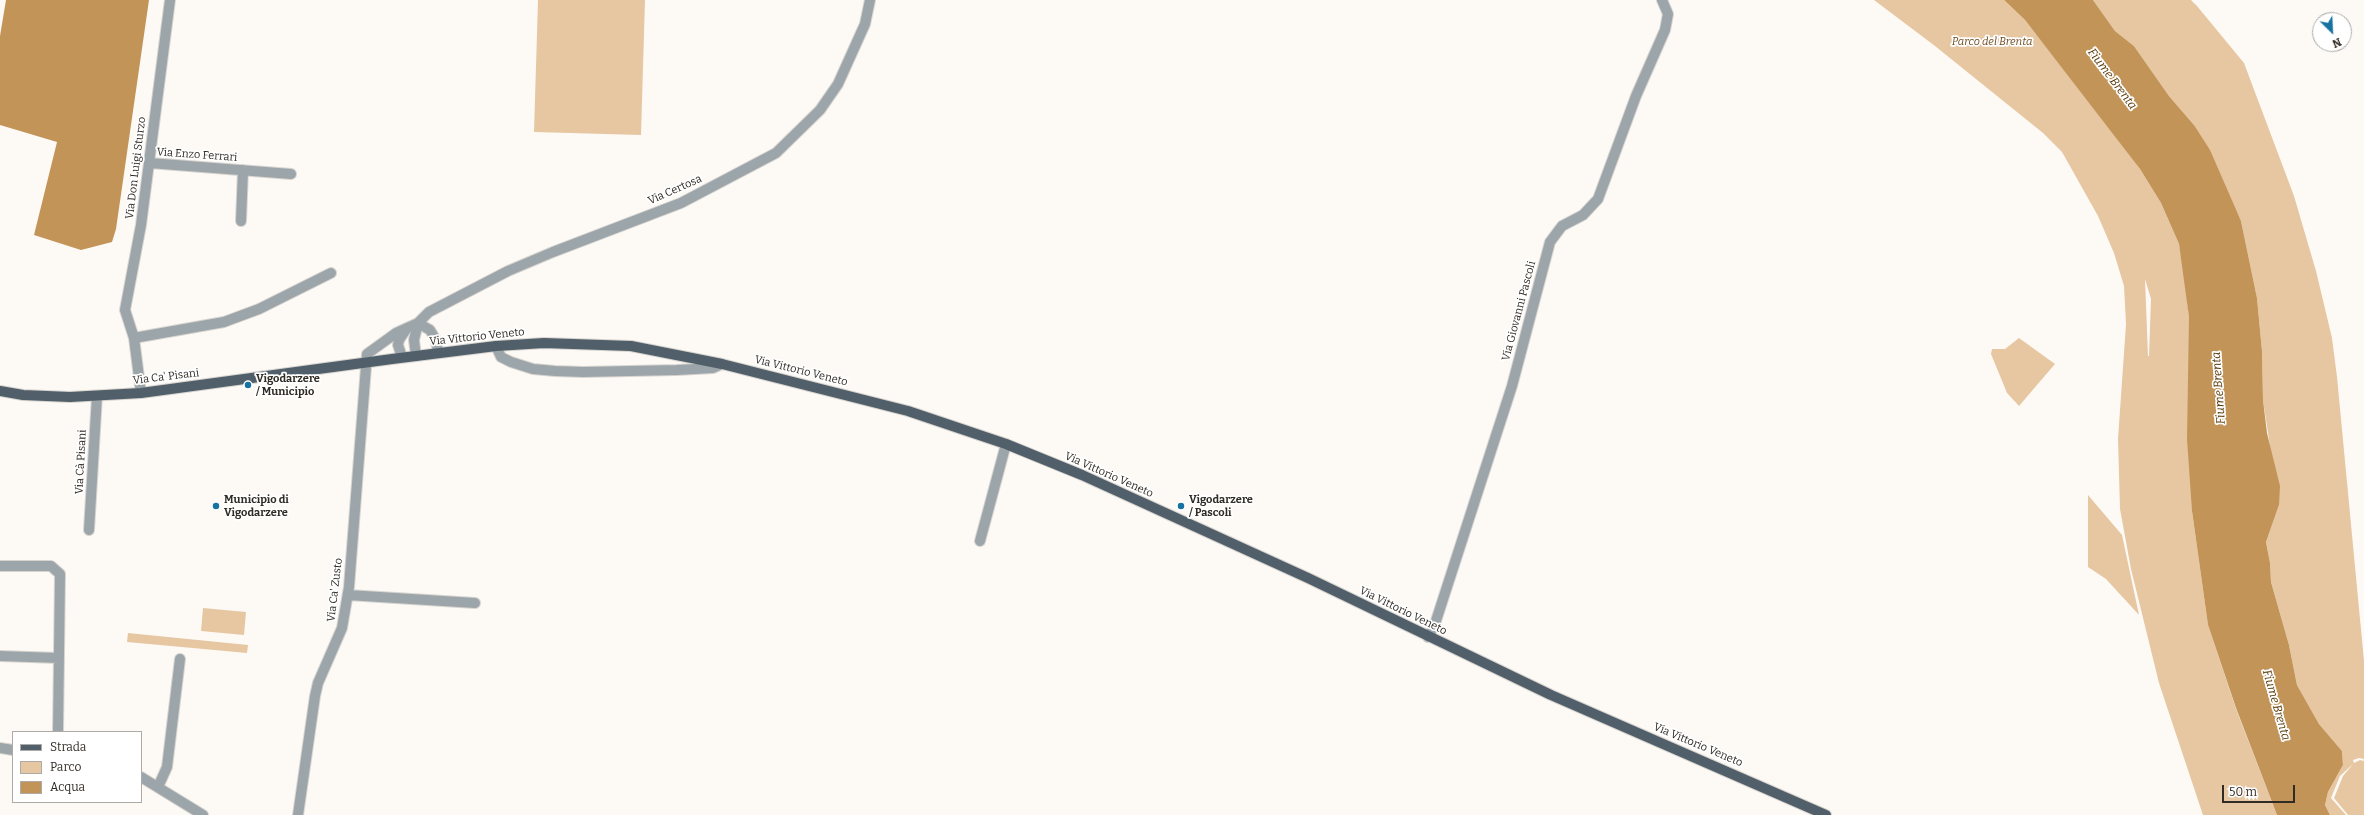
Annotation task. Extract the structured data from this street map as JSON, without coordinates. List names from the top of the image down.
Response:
{
  "streets": {
    "main road": ["Via Vittorio Veneto", "Via Ca' Pisani"],
    "street": [
      "Via Enzo Ferrari",
      "Via Don Luigi Sturzo",
      "Via Certosa",
      "Via Giovanni Pascoli",
      "Via Cà Pisani",
      "Via Ca' Zusto"
    ]
  },
  "crossings": [
    ["Via Enzo Ferrari", "Via Don Luigi Sturzo"],
    ["Via Don Luigi Sturzo", "Via Ca' Pisani"],
    ["Via Certosa", "Via Vittorio Veneto"],
    ["Via Certosa", "Via Ca' Zusto"],
    ["Via Giovanni Pascoli", "Via Vittorio Veneto"],
    ["Via Vittorio Veneto", "Via Ca' Pisani"],
    ["Via Vittorio Veneto", "Via Ca' Zusto"],
    ["Via Ca' Pisani", "Via Cà Pisani"]
  ],
  "water": ["Fiume Brenta"],
  "parks": ["Parco del Brenta"],
  "places": ["Vigodarzere / Municipio", "Municipio di Vigodarzere", "Vigodarzere / Pascoli"],
  "legend": ["Strada", "Parco", "Acqua"],
  "scale_bar": "50 m",
  "north": "bottom right"
}
